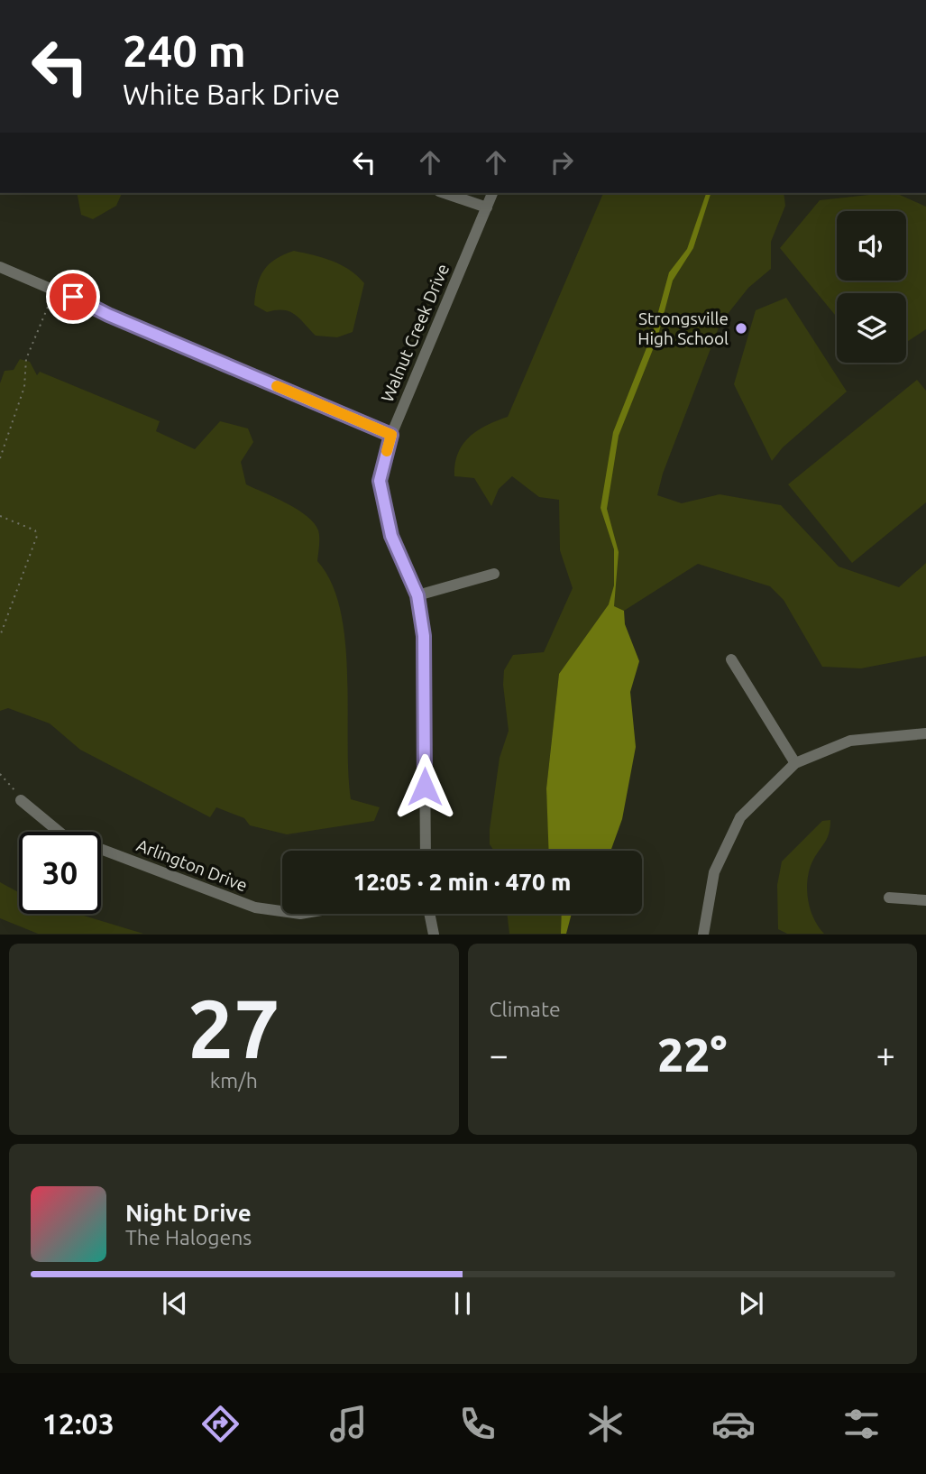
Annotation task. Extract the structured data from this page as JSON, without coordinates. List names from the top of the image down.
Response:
{
  "streets": {
    "street": ["Walnut Creek Drive", "Arlington Drive"]
  },
  "places": ["Strongsville High School"],
  "page": {
    "turn": ["240 m", "White Bark Drive"],
    "limit": "30",
    "trip": "12:05 · 2 min · 470 m",
    "tile": [
      ["27", "km/h"],
      "Climate"
    ],
    "heat": ["−", "22°", "+"],
    "song": ["Night Drive", "The Halogens"],
    "tabs": "12:03"
  }
}
